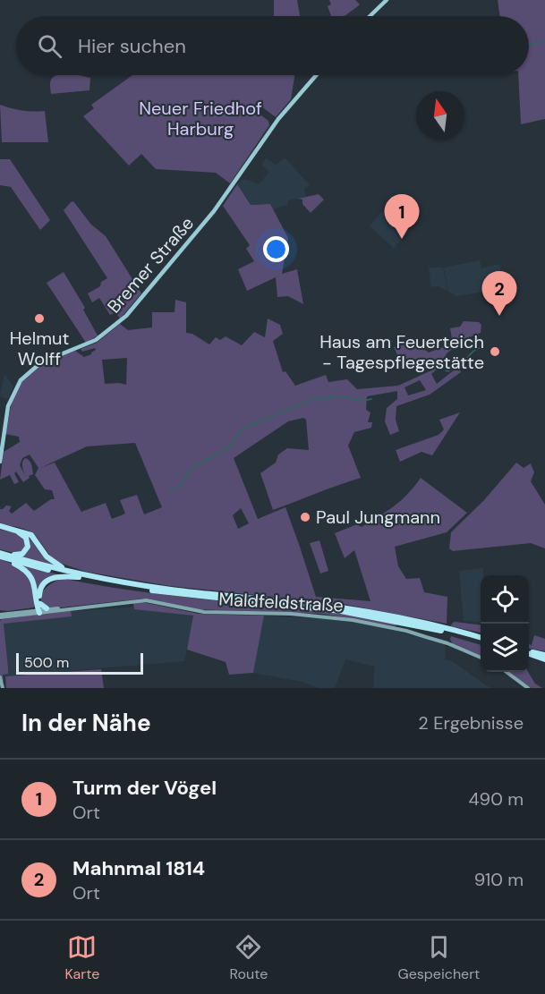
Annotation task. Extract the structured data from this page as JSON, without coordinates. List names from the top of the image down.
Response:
{
  "streets": {
    "main road": ["Bremer Straße", "Maldfeldstraße"]
  },
  "parks": ["Neuer Friedhof Harburg"],
  "places": ["Helmut Wolff", "Haus am Feuerteich - Tagespflegestätte", "Paul Jungmann"],
  "scale_bar": "500 m",
  "north": "top",
  "page": {
    "search": "Hier suchen",
    "pins": ["1", "2"],
    "scale": "500 m",
    "heading": ["In der Nähe", "2 Ergebnisse"],
    "list": [
      {
        "mark": "1",
        "name": "Turm der Vögel",
        "note": "Ort",
        "value": "490 m"
      },
      {
        "mark": "2",
        "name": "Mahnmal 1814",
        "note": "Ort",
        "value": "910 m"
      }
    ],
    "nav": ["Karte", "Route", "Gespeichert"]
  }
}
